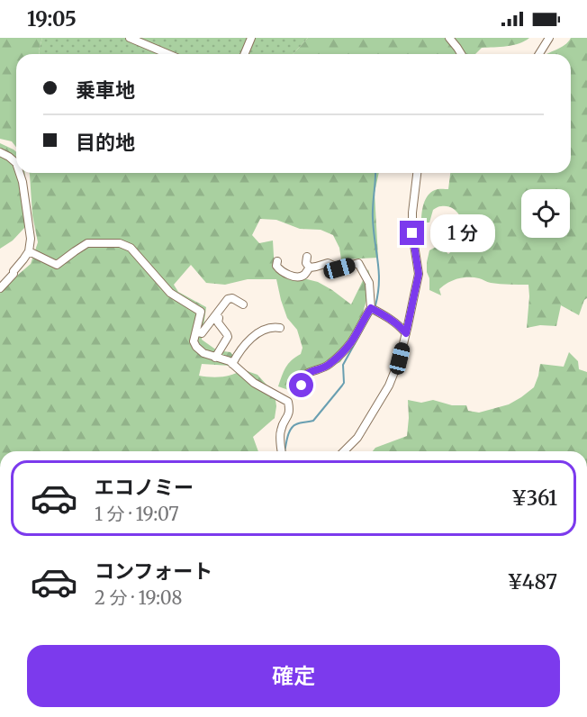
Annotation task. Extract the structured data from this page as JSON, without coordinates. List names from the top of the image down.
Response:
{
  "page": {
    "status": "19:05",
    "banner": ["乗車地", "目的地"],
    "bubble": "1 分",
    "list": [
      {
        "name": "エコノミー",
        "note": "1 分 · 19:07",
        "value": "¥361"
      },
      {
        "name": "コンフォート",
        "note": "2 分 · 19:08",
        "value": "¥487"
      }
    ],
    "buttons": "確定"
  }
}
